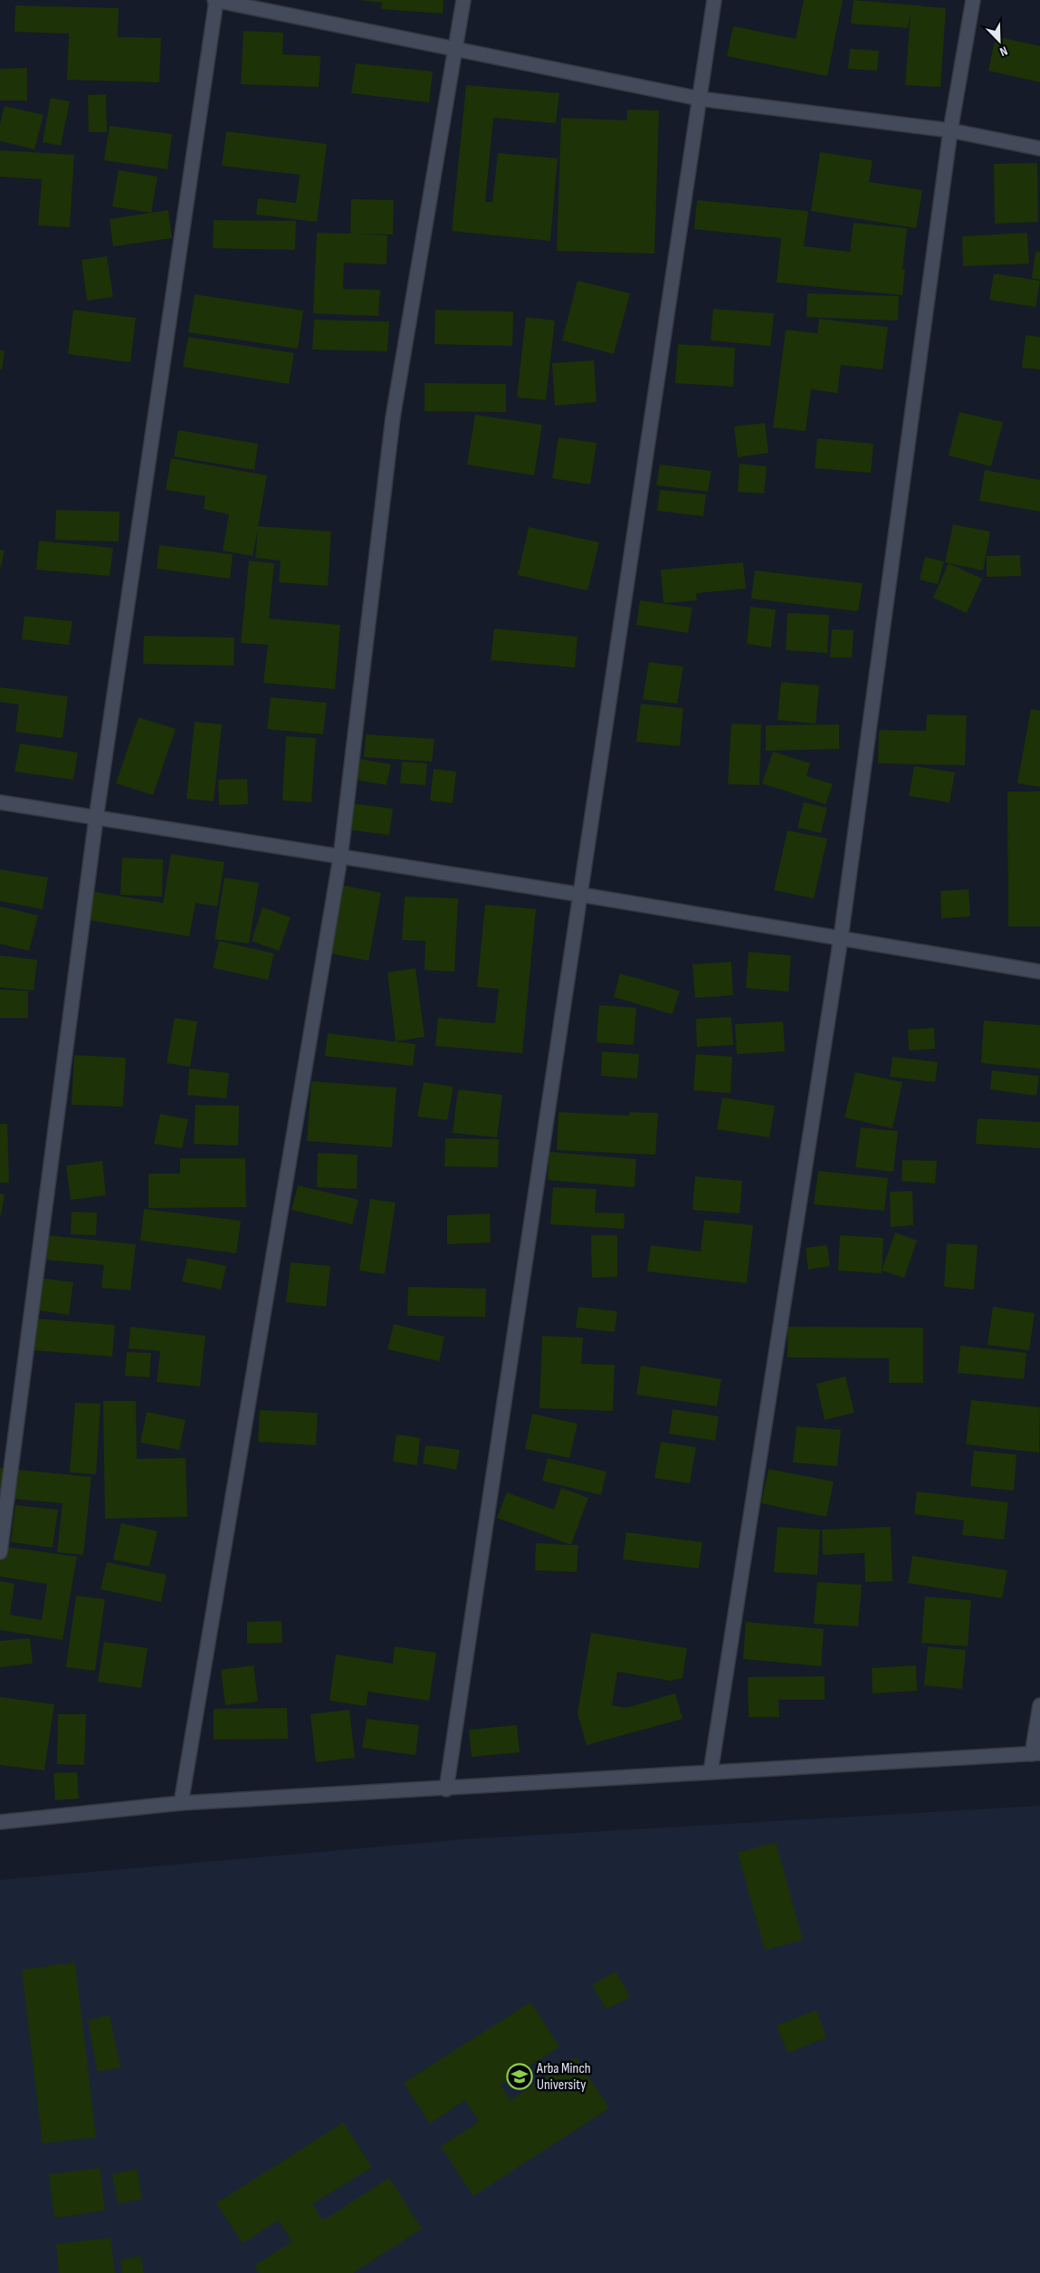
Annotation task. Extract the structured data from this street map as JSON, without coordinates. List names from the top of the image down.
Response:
{
  "places": {
    "school or university": ["Arba Minch University"]
  },
  "north": "bottom right"
}
